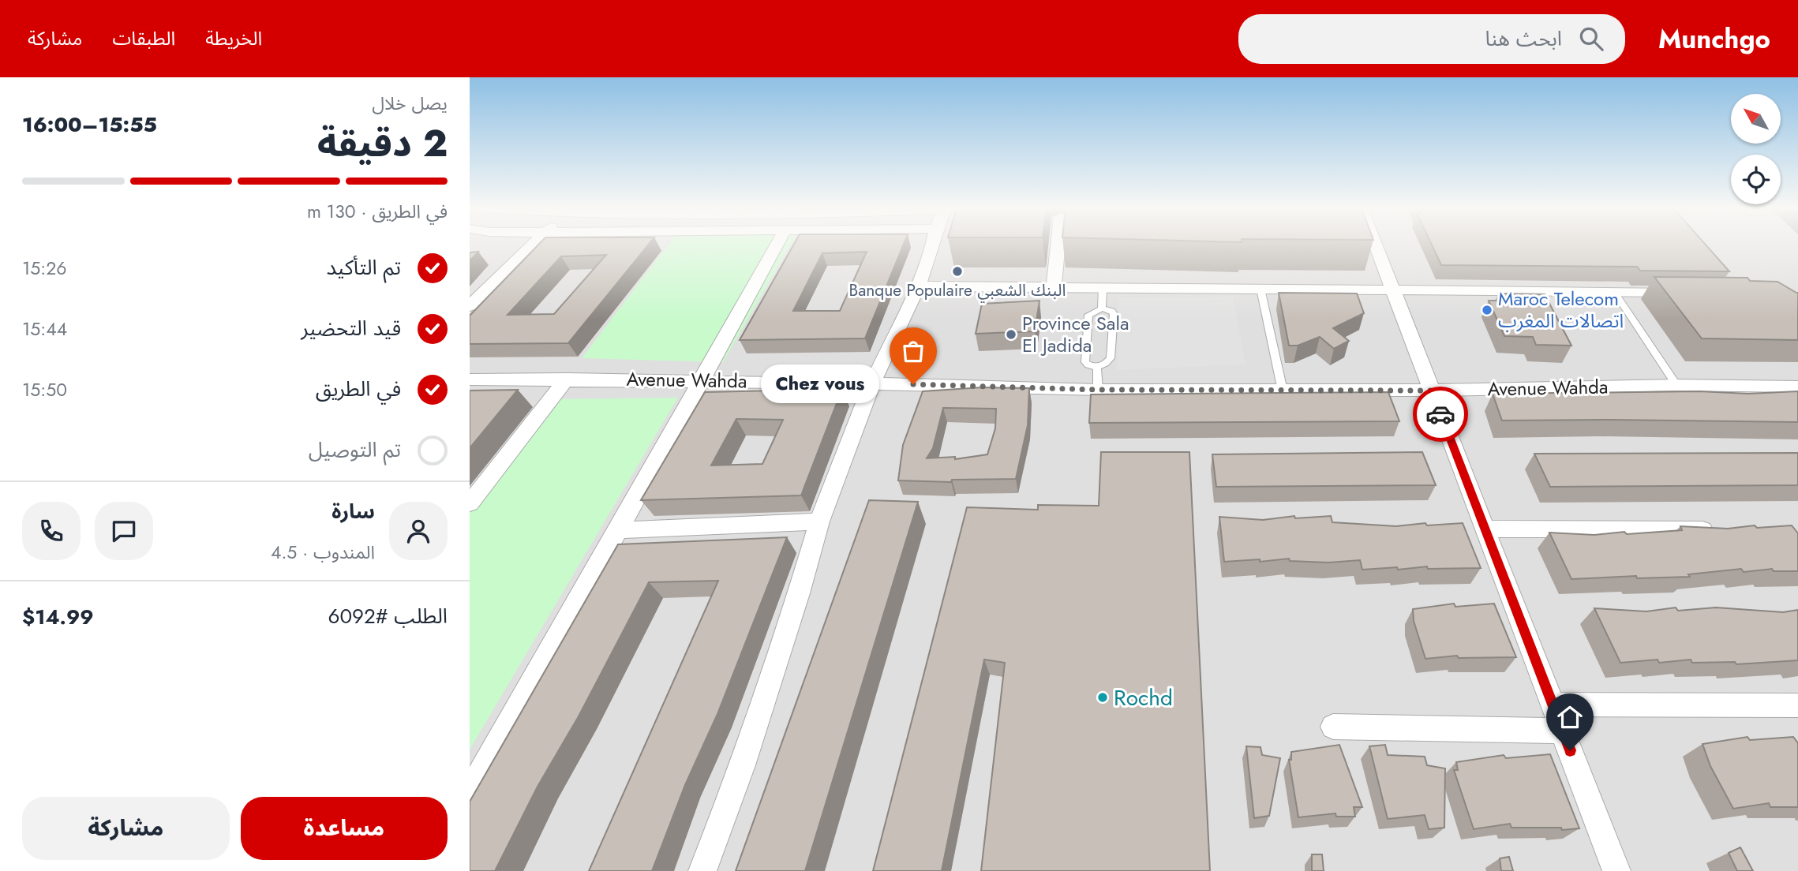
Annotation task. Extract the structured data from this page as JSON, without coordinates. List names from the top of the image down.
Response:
{
  "streets": {
    "street": ["Avenue Wahda"]
  },
  "places": [
    "Banque Populaire البنك الشعبي",
    "Maroc Telecom اتصالات المغرب",
    "Province Sala El Jadida",
    "Chez vous",
    "Rochd"
  ],
  "north": "top left",
  "page": {
    "header": "Munchgo",
    "search": "ابحث هنا",
    "nav": ["الخريطة", "الطبقات", "مشاركة"],
    "heading": ["2 دقيقة", "يصل خلال", "15:55–16:00"],
    "panel": [
      "سارة",
      "المندوب · 4.5",
      "الطلب #6092",
      "$14.99"
    ],
    "bar": "في الطريق · 130 m",
    "list": [
      ["تم التأكيد", "15:26"],
      ["قيد التحضير", "15:44"],
      ["في الطريق", "15:50"],
      "تم التوصيل"
    ],
    "bubble": "Chez vous",
    "buttons": ["مساعدة", "مشاركة"]
  }
}
